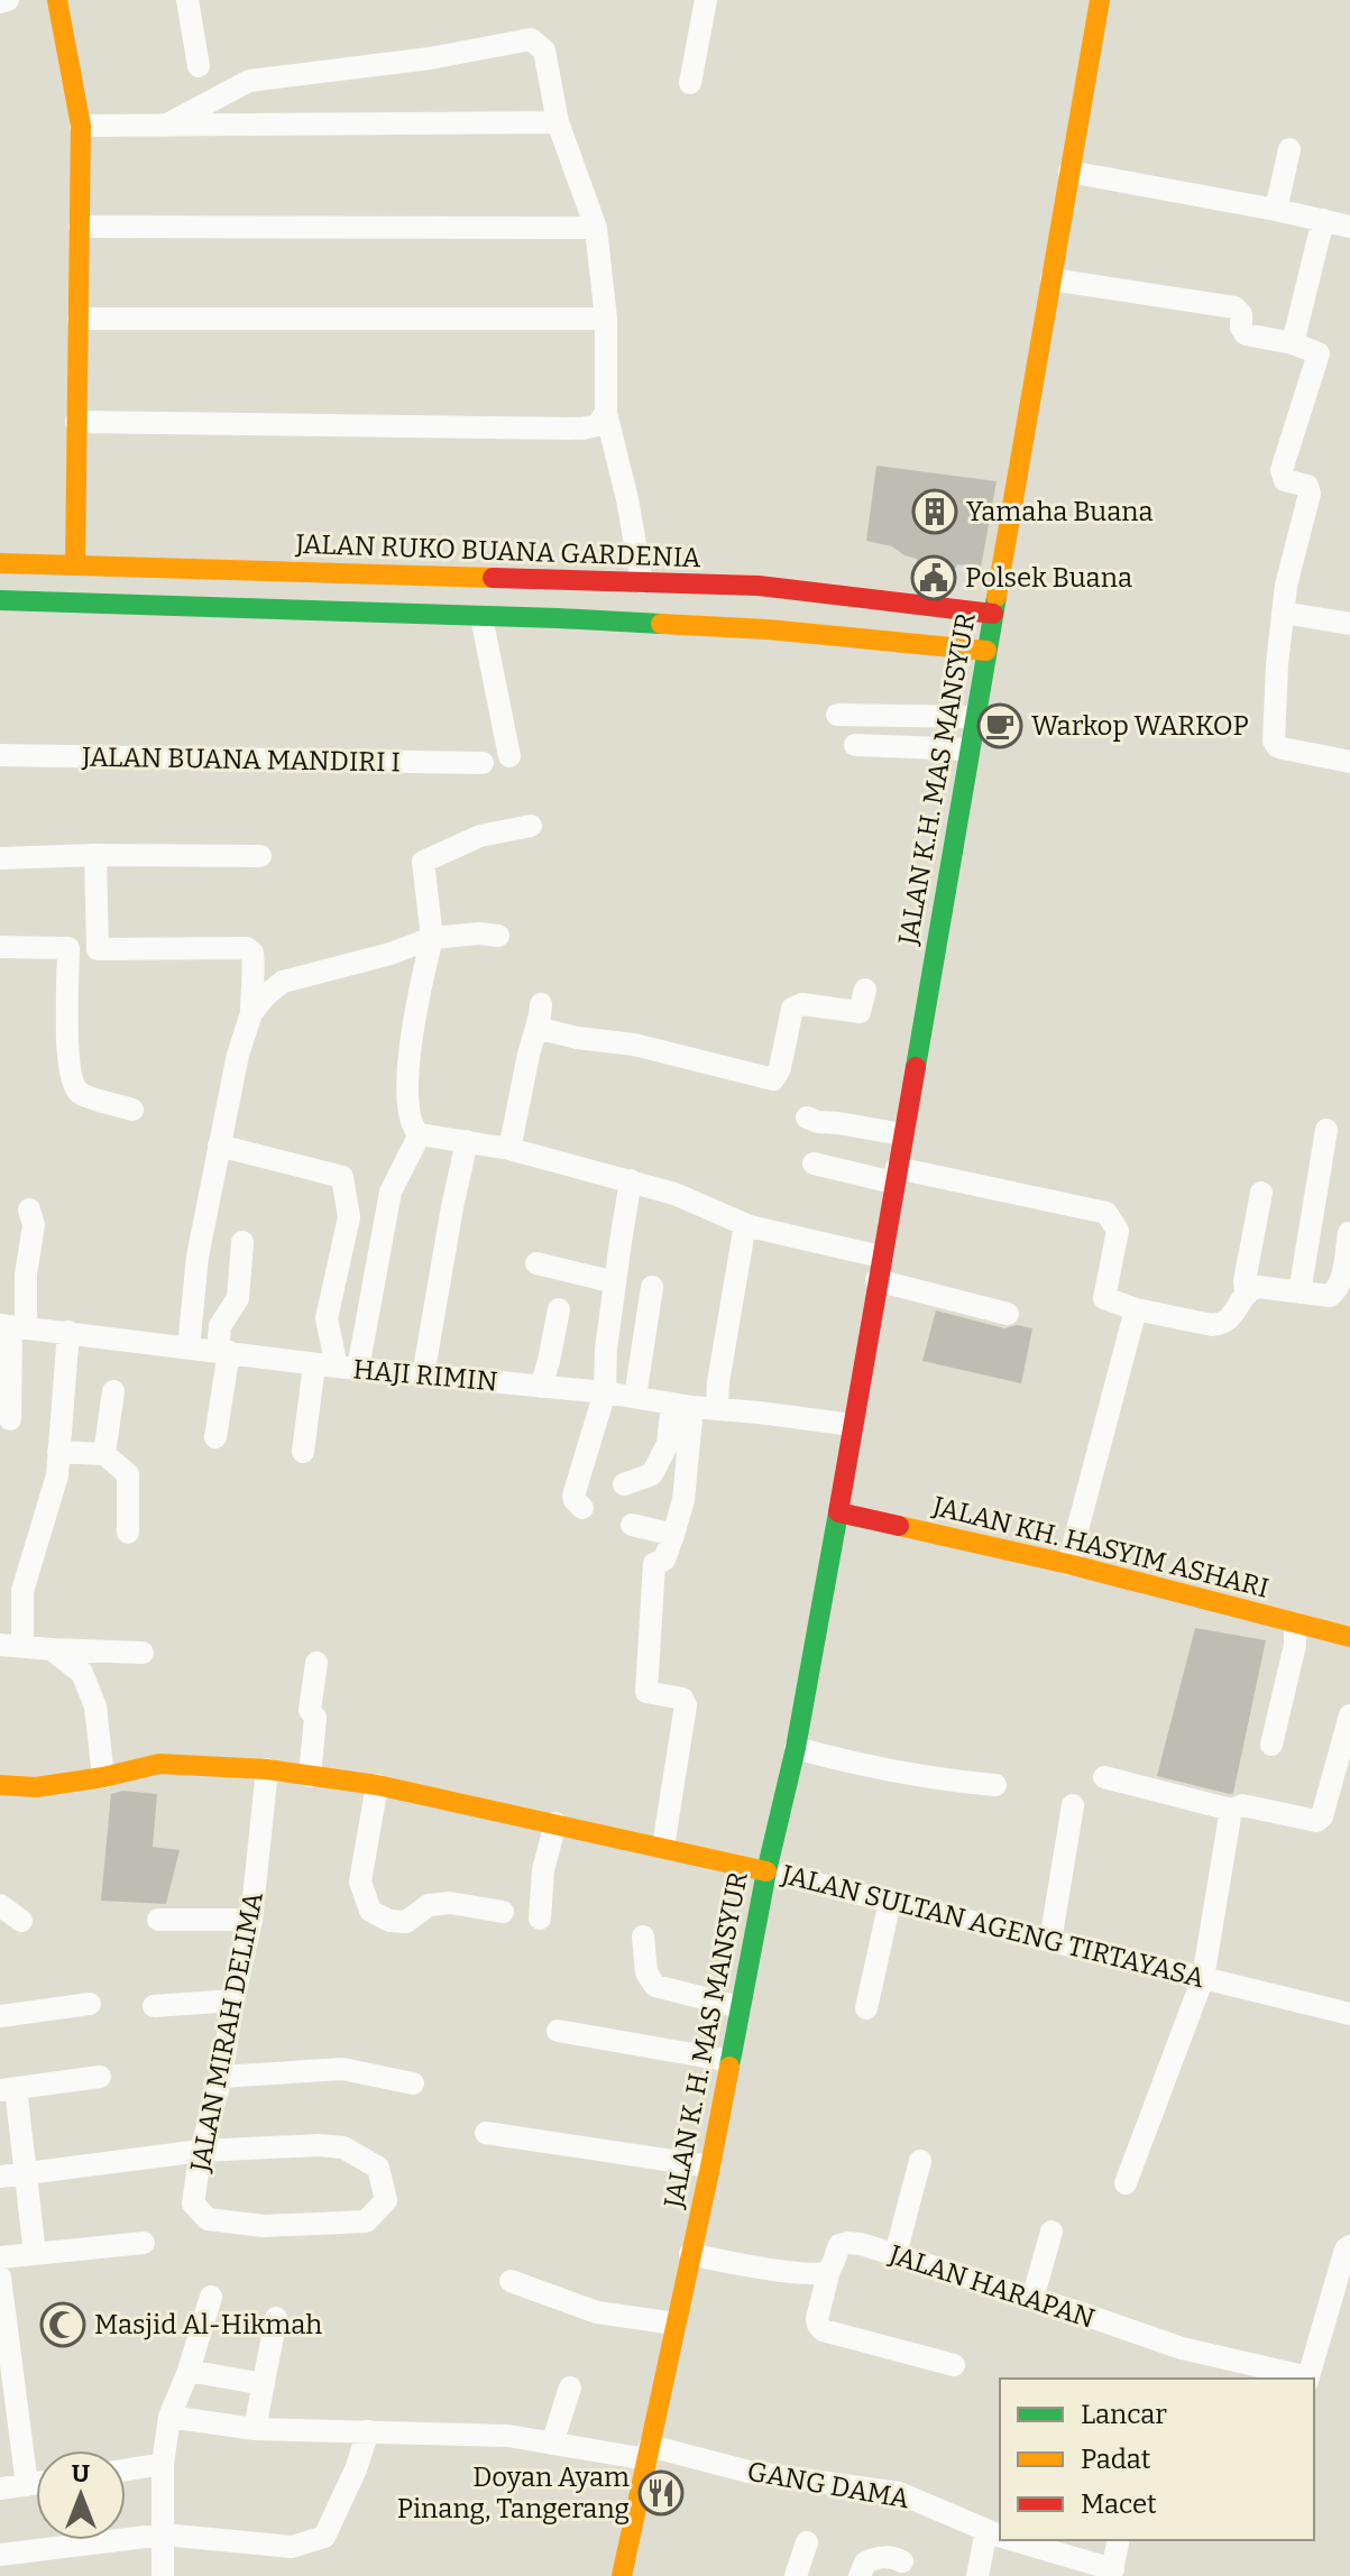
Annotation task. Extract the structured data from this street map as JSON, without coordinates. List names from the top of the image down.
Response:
{
  "streets": {
    "main road": [
      "JALAN RUKO BUANA GARDENIA",
      "JALAN K.H. MAS MANSYUR",
      "JALAN KH. HASYIM ASHARI",
      "JALAN SULTAN AGENG TIRTAYASA",
      "JALAN K. H. MAS MANSYUR"
    ],
    "street": [
      "JALAN BUANA MANDIRI I",
      "HAJI RIMIN",
      "JALAN MIRAH DELIMA",
      "JALAN HARAPAN",
      "GANG DAMA"
    ]
  },
  "crossings": [
    ["JALAN RUKO BUANA GARDENIA", "JALAN K.H. MAS MANSYUR"],
    ["JALAN K.H. MAS MANSYUR", "HAJI RIMIN"],
    ["JALAN K.H. MAS MANSYUR", "JALAN KH. HASYIM ASHARI"],
    ["JALAN K.H. MAS MANSYUR", "JALAN K. H. MAS MANSYUR"],
    ["JALAN KH. HASYIM ASHARI", "JALAN K. H. MAS MANSYUR"],
    ["JALAN SULTAN AGENG TIRTAYASA", "JALAN MIRAH DELIMA"],
    ["JALAN SULTAN AGENG TIRTAYASA", "JALAN K. H. MAS MANSYUR"],
    ["JALAN K. H. MAS MANSYUR", "GANG DAMA"]
  ],
  "places": {
    "building": ["Yamaha Buana"],
    "public building": ["Polsek Buana"],
    "cafe": ["Warkop WARKOP"],
    "mosque": ["Masjid Al-Hikmah"],
    "restaurant": ["Doyan Ayam Pinang, Tangerang"]
  },
  "legend": ["Lancar", "Padat", "Macet"],
  "north": "top"
}
